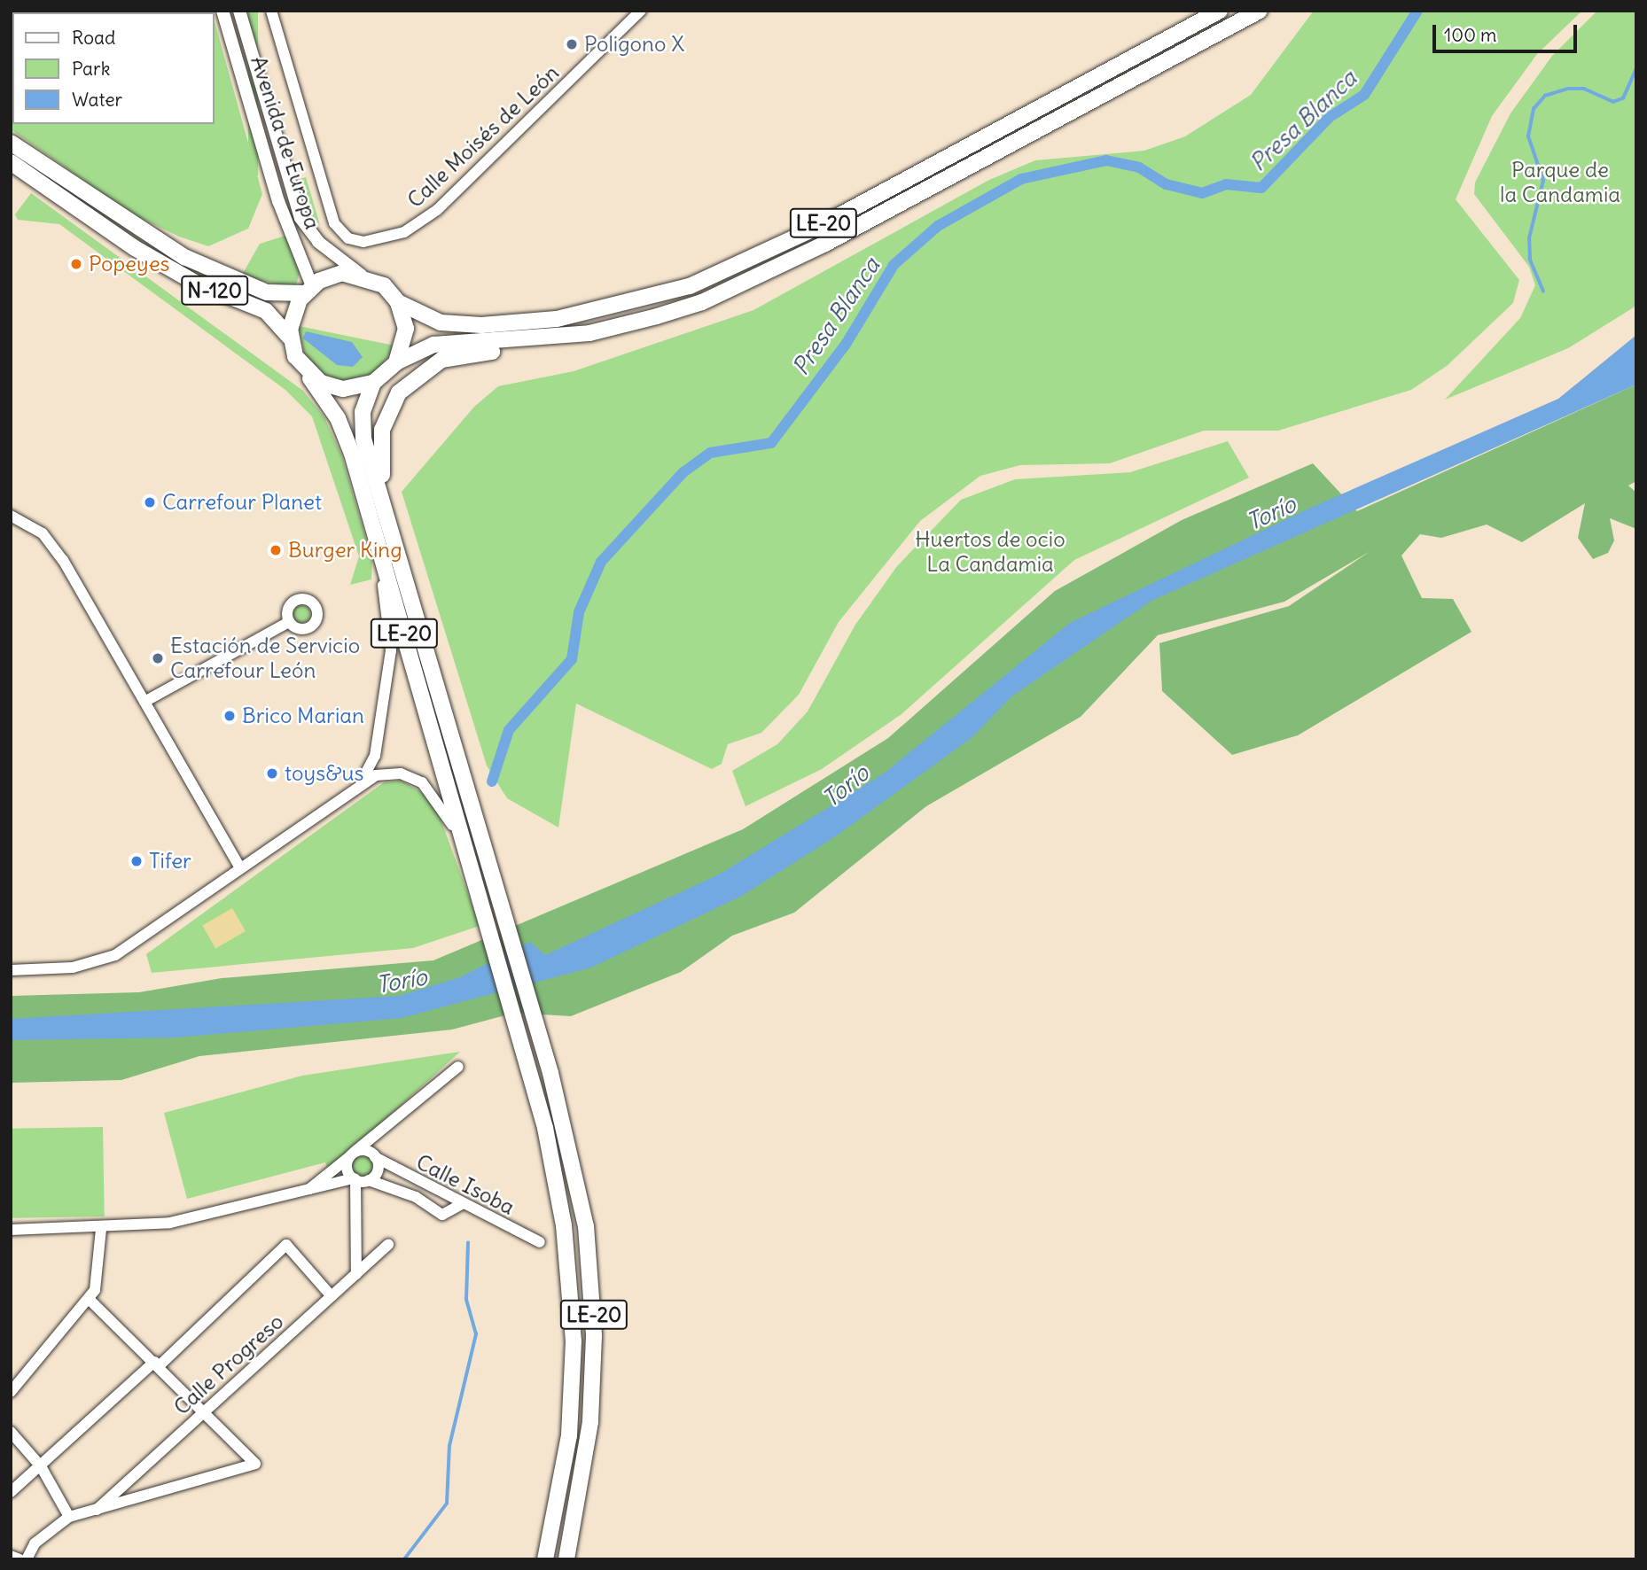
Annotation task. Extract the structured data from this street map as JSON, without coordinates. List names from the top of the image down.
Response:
{
  "streets": {
    "highway": ["LE-20", "N-120"],
    "main road": ["Avenida de Europa"],
    "street": ["Calle Moisés de León", "Calle Isoba", "Calle Progreso"]
  },
  "crossings": [
    ["Avenida de Europa", "LE-20"],
    ["Avenida de Europa", "N-120"],
    ["LE-20", "N-120"]
  ],
  "water": ["Presa Blanca", "Torío"],
  "parks": ["Parque de la Candamia", "Huertos de ocio La Candamia"],
  "places": [
    "Poligono X",
    "Popeyes",
    "Carrefour Planet",
    "Burger King",
    "Estación de Servicio Carrefour León",
    "Brico Marian",
    "toys&us",
    "Tifer"
  ],
  "legend": ["Road", "Park", "Water"],
  "scale_bar": "100 m"
}
